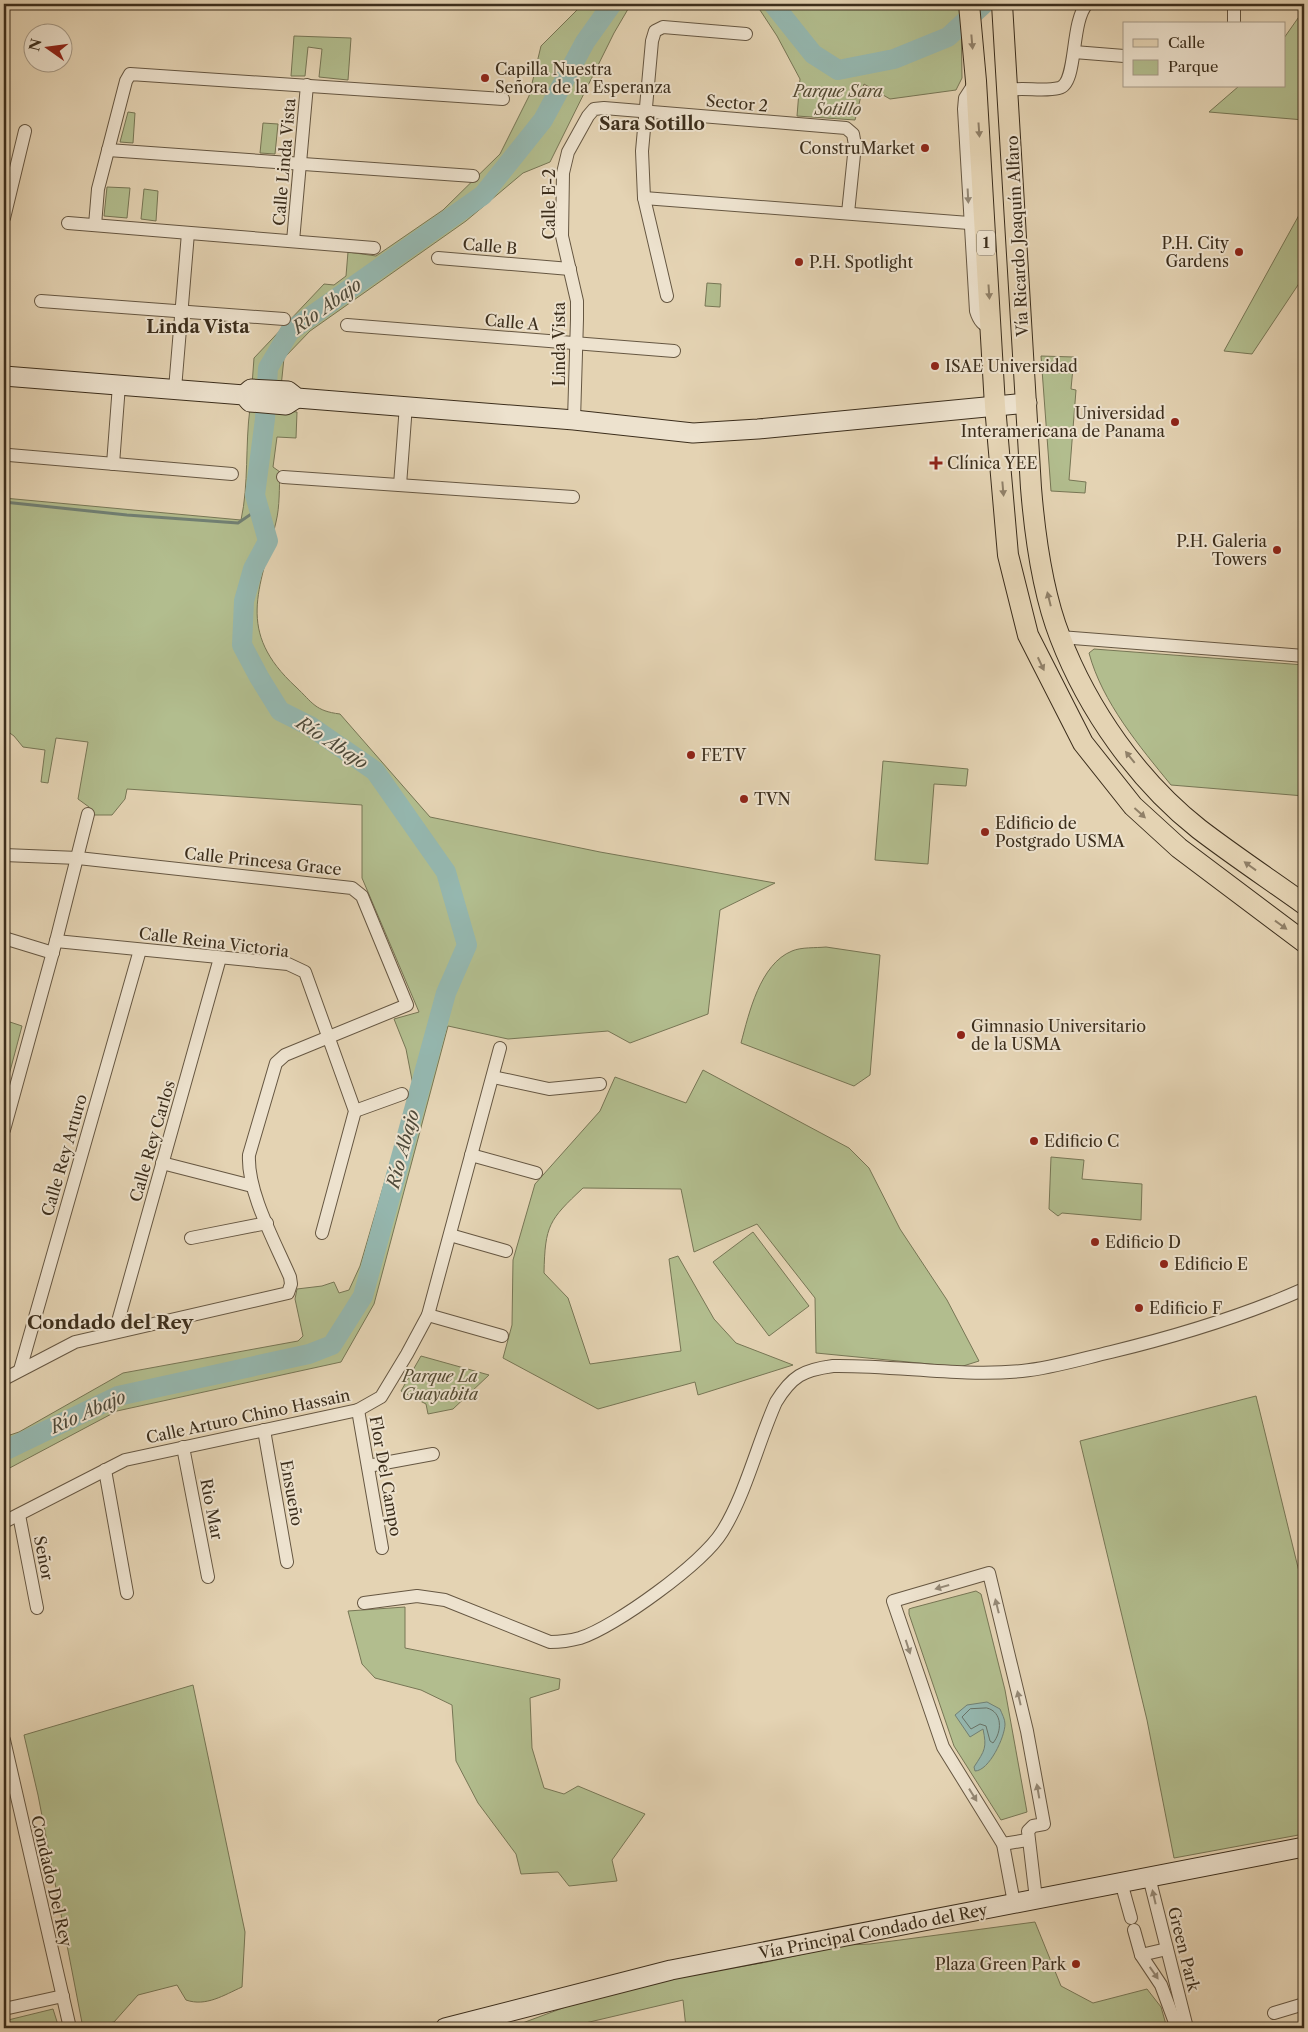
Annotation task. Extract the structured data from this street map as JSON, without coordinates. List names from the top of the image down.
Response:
{
  "streets": {
    "main road": ["Vía Ricardo Joaquín Alfaro", "1"],
    "street": [
      "Sector 2",
      "Calle Linda Vista",
      "Calle E-2",
      "Calle B",
      "Calle A",
      "Linda Vista",
      "Calle Princesa Grace",
      "Calle Reina Victoria",
      "Calle Rey Carlos",
      "Calle Rey Arturo",
      "Calle Arturo Chino Hassain",
      "Flor Del Campo",
      "Ensueño",
      "Rio Mar",
      "Señor",
      "Condado Del Rey",
      "Vía Principal Condado del Rey",
      "Green Park"
    ]
  },
  "crossings": [
    ["Sector 2", "Calle E-2"],
    ["Calle E-2", "Calle B"],
    ["Calle E-2", "Linda Vista"],
    ["Calle B", "Linda Vista"],
    ["Calle A", "Linda Vista"],
    ["Calle Princesa Grace", "Calle Reina Victoria"],
    ["Calle Princesa Grace", "Calle Rey Carlos"],
    ["Calle Reina Victoria", "Calle Rey Carlos"],
    ["Calle Reina Victoria", "Calle Rey Arturo"],
    ["Calle Arturo Chino Hassain", "Flor Del Campo"],
    ["Calle Arturo Chino Hassain", "Ensueño"],
    ["Calle Arturo Chino Hassain", "Rio Mar"],
    ["Calle Arturo Chino Hassain", "Señor"],
    ["Vía Principal Condado del Rey", "Green Park"]
  ],
  "districts": ["Sara Sotillo", "Linda Vista", "Condado del Rey"],
  "water": ["Río Abajo"],
  "parks": ["Parque Sara Sotillo", "Parque La Guayabita"],
  "places": {
    "other": [
      "Capilla Nuestra Señora de la Esperanza",
      "ConstruMarket",
      "P.H. City Gardens",
      "P.H. Spotlight",
      "ISAE Universidad",
      "Universidad Interamericana de Panama",
      "P.H. Galeria Towers",
      "FETV",
      "TVN",
      "Edificio de Postgrado USMA",
      "Gimnasio Universitario de la USMA",
      "Edificio C",
      "Edificio D",
      "Edificio E",
      "Edificio F",
      "Plaza Green Park"
    ],
    "health": ["Clínica YEE"]
  },
  "legend": ["Calle", "Parque"],
  "north": "left"
}
